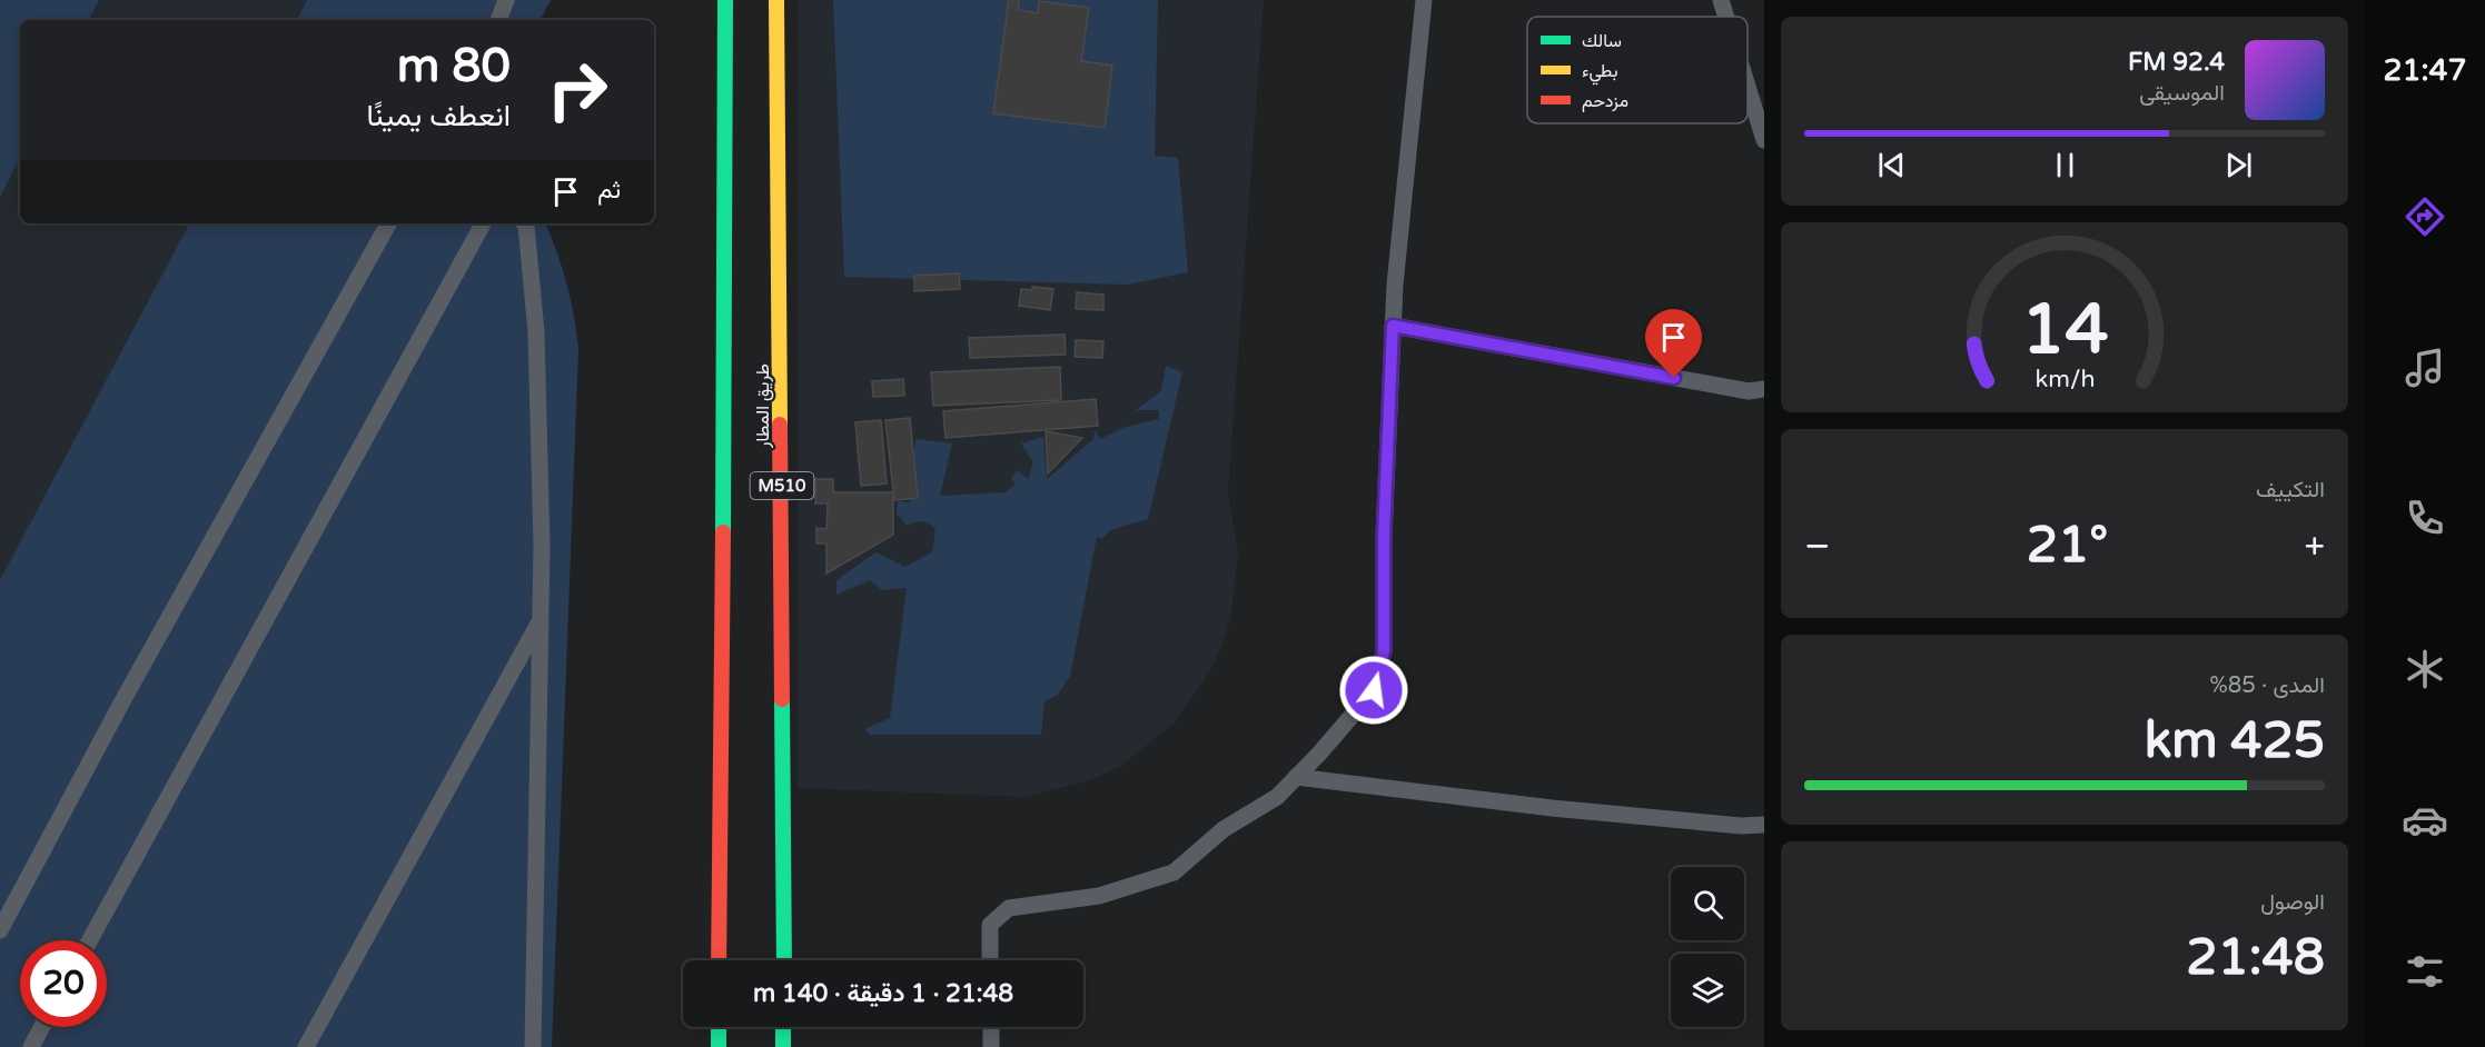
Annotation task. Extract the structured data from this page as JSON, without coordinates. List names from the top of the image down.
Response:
{
  "streets": {
    "highway": ["طريق المطار", "M510"]
  },
  "legend": ["سالك", "بطيء", "مزدحم"],
  "page": {
    "tabs": "21:47",
    "turn": ["80 m", "انعطف يمينًا"],
    "song": ["92.4 FM", "الموسيقى"],
    "then": "ثم",
    "tile": [
      "التكييف",
      ["المدى · 85%", "425 km"],
      ["الوصول", "21:48"]
    ],
    "heat": ["−", "21°", "+"],
    "limit": "20",
    "trip": "21:48 · 1 دقيقة · 140 m",
    "gauge": ["14", "km/h"]
  }
}
